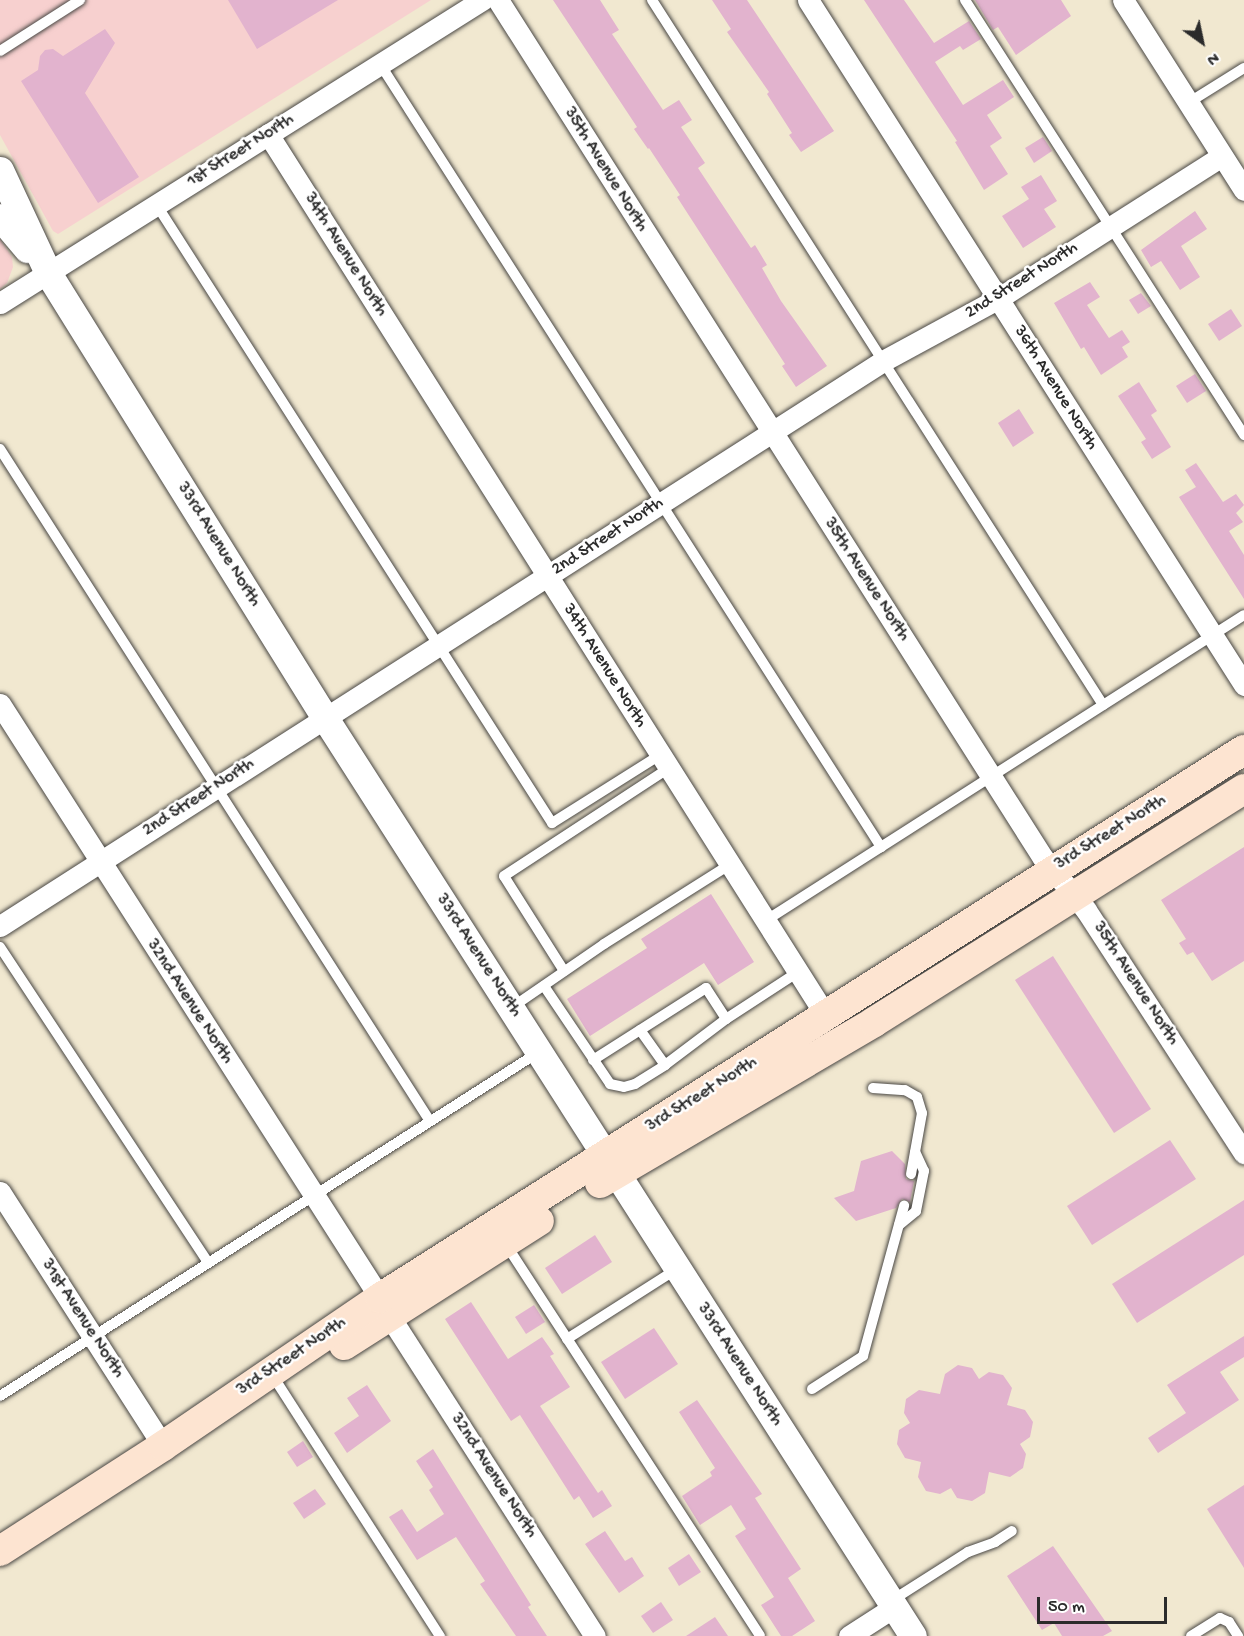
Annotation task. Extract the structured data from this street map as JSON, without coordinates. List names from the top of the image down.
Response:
{
  "streets": {
    "main road": ["3rd Street North"],
    "street": [
      "1st Street North",
      "35th Avenue North",
      "34th Avenue North",
      "2nd Street North",
      "36th Avenue North",
      "33rd Avenue North",
      "32nd Avenue North",
      "31st Avenue North"
    ]
  },
  "crossings": [
    ["1st Street North", "34th Avenue North"],
    ["1st Street North", "33rd Avenue North"],
    ["35th Avenue North", "2nd Street North"],
    ["35th Avenue North", "3rd Street North"],
    ["34th Avenue North", "2nd Street North"],
    ["34th Avenue North", "3rd Street North"],
    ["2nd Street North", "36th Avenue North"],
    ["2nd Street North", "33rd Avenue North"],
    ["2nd Street North", "32nd Avenue North"],
    ["33rd Avenue North", "3rd Street North"],
    ["3rd Street North", "32nd Avenue North"],
    ["3rd Street North", "31st Avenue North"]
  ],
  "scale_bar": "50 m",
  "north": "bottom right"
}
